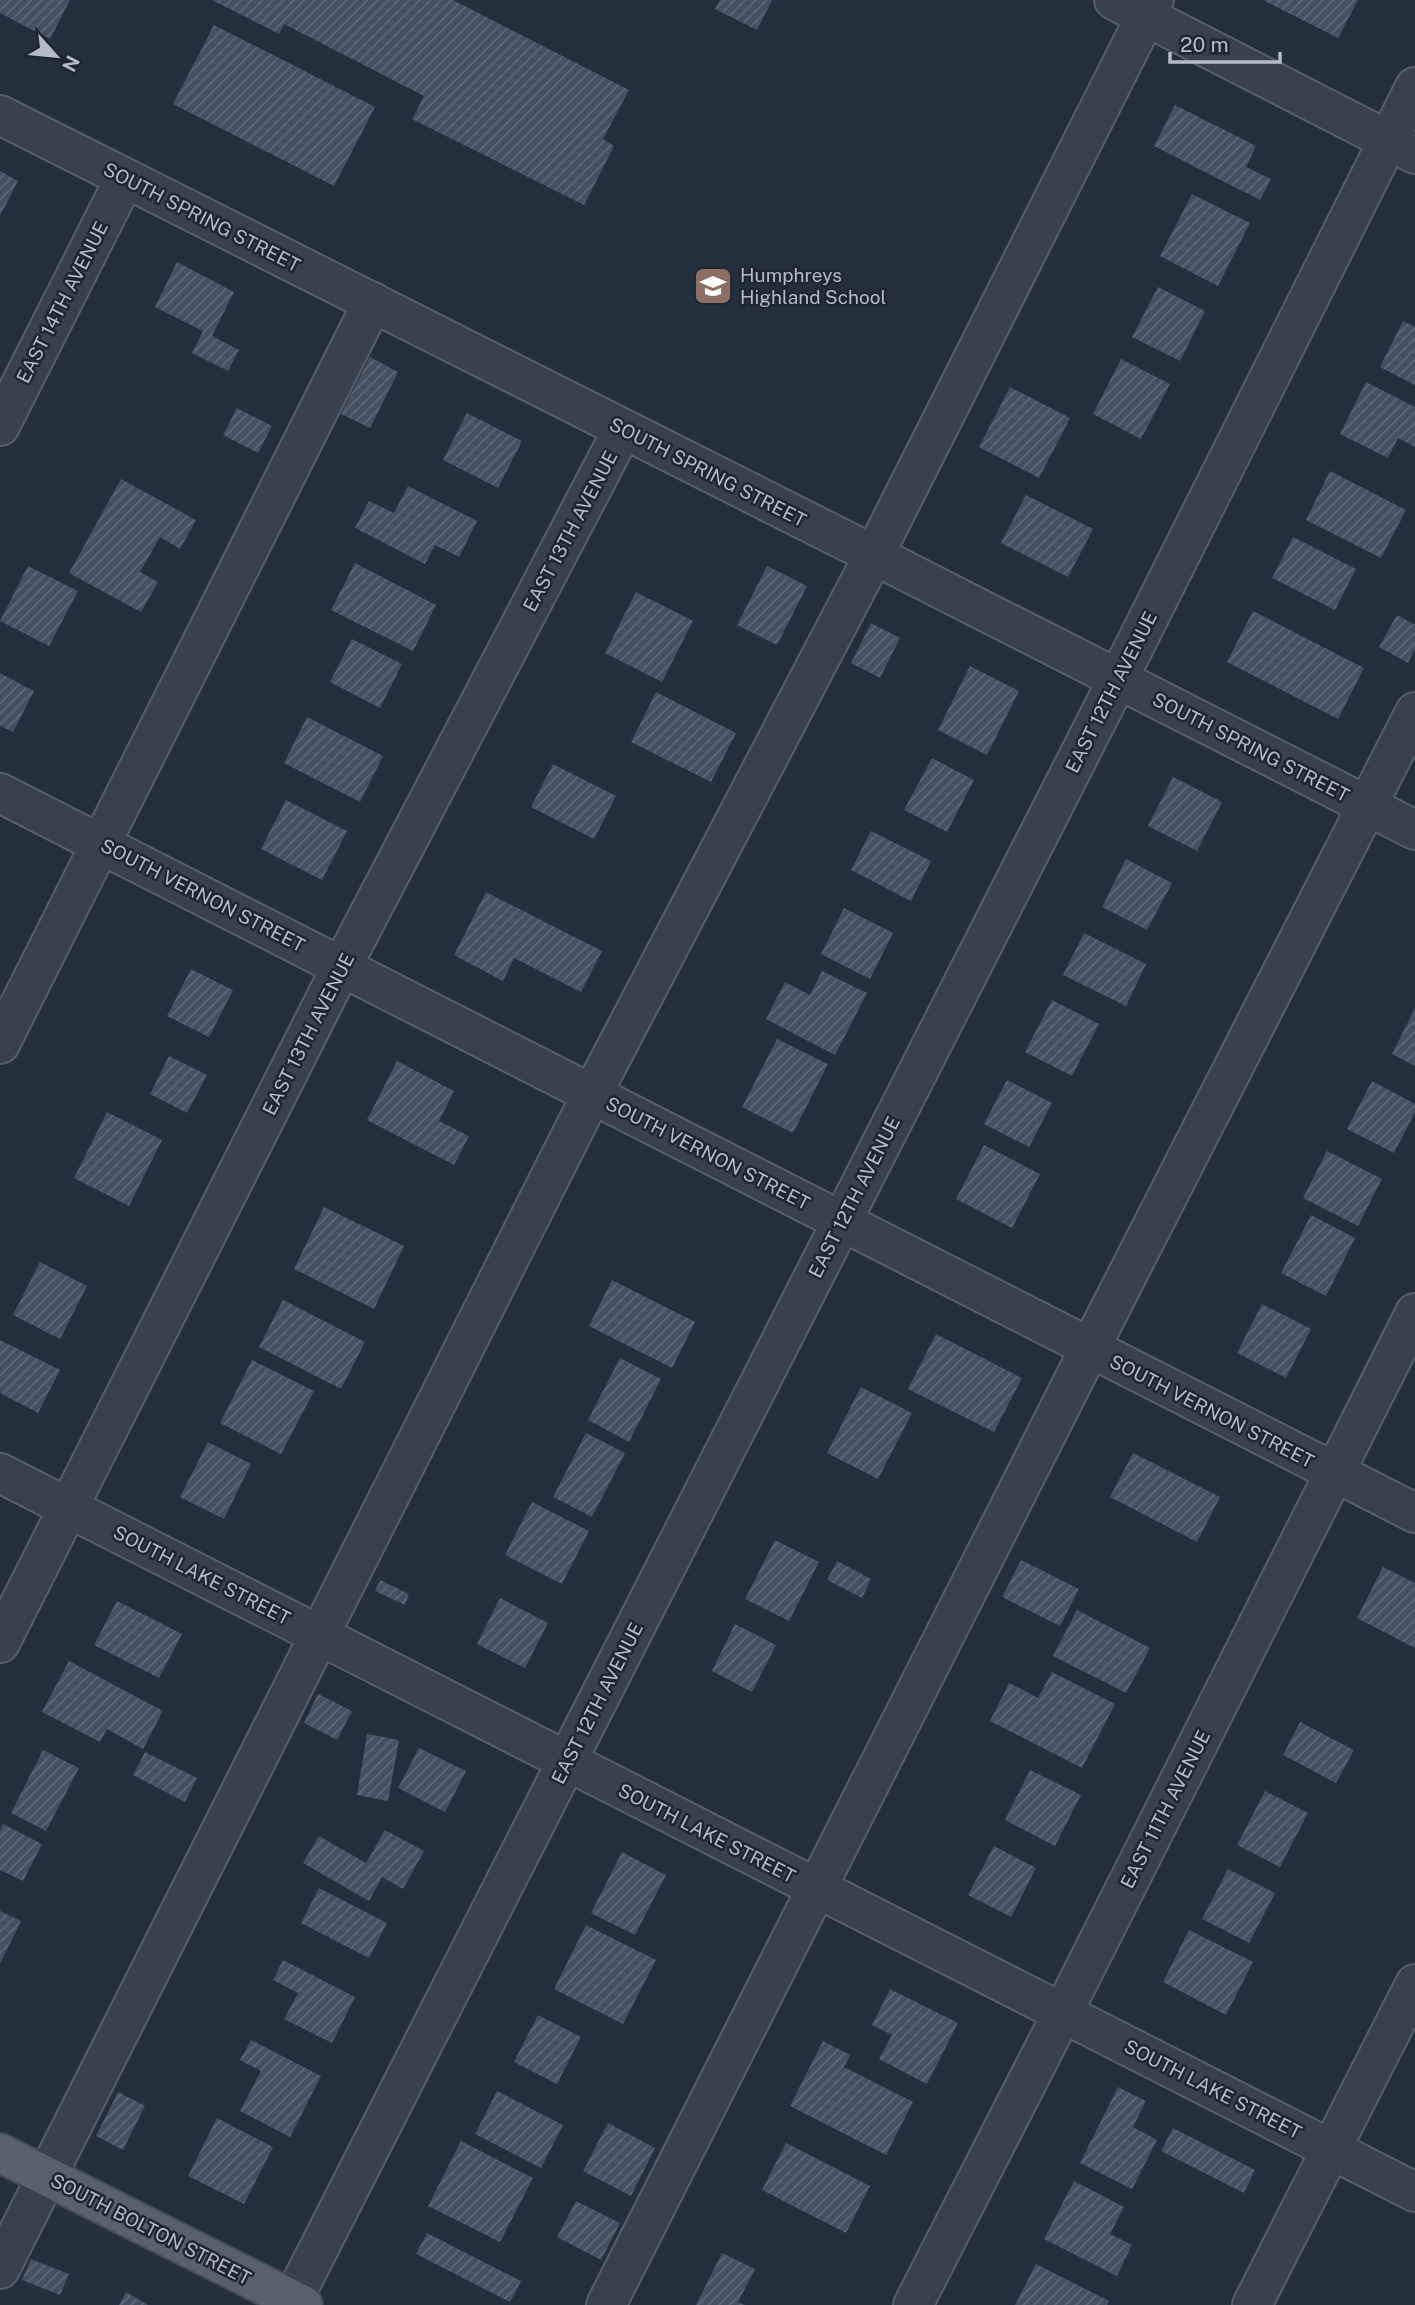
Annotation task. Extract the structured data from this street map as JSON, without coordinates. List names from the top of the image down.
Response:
{
  "streets": {
    "main road": ["SOUTH BOLTON STREET"],
    "street": [
      "SOUTH SPRING STREET",
      "EAST 14TH AVENUE",
      "EAST 13TH AVENUE",
      "EAST 12TH AVENUE",
      "SOUTH VERNON STREET",
      "SOUTH LAKE STREET",
      "EAST 11TH AVENUE"
    ]
  },
  "crossings": [
    ["SOUTH SPRING STREET", "EAST 14TH AVENUE"],
    ["SOUTH SPRING STREET", "EAST 13TH AVENUE"],
    ["SOUTH SPRING STREET", "EAST 12TH AVENUE"],
    ["EAST 13TH AVENUE", "SOUTH VERNON STREET"],
    ["EAST 13TH AVENUE", "SOUTH LAKE STREET"],
    ["EAST 12TH AVENUE", "SOUTH VERNON STREET"],
    ["EAST 12TH AVENUE", "SOUTH LAKE STREET"],
    ["EAST 12TH AVENUE", "SOUTH BOLTON STREET"],
    ["SOUTH VERNON STREET", "EAST 11TH AVENUE"],
    ["SOUTH LAKE STREET", "EAST 11TH AVENUE"]
  ],
  "places": {
    "school or university": ["Humphreys Highland School"]
  },
  "scale_bar": "20 m",
  "north": "bottom right"
}
